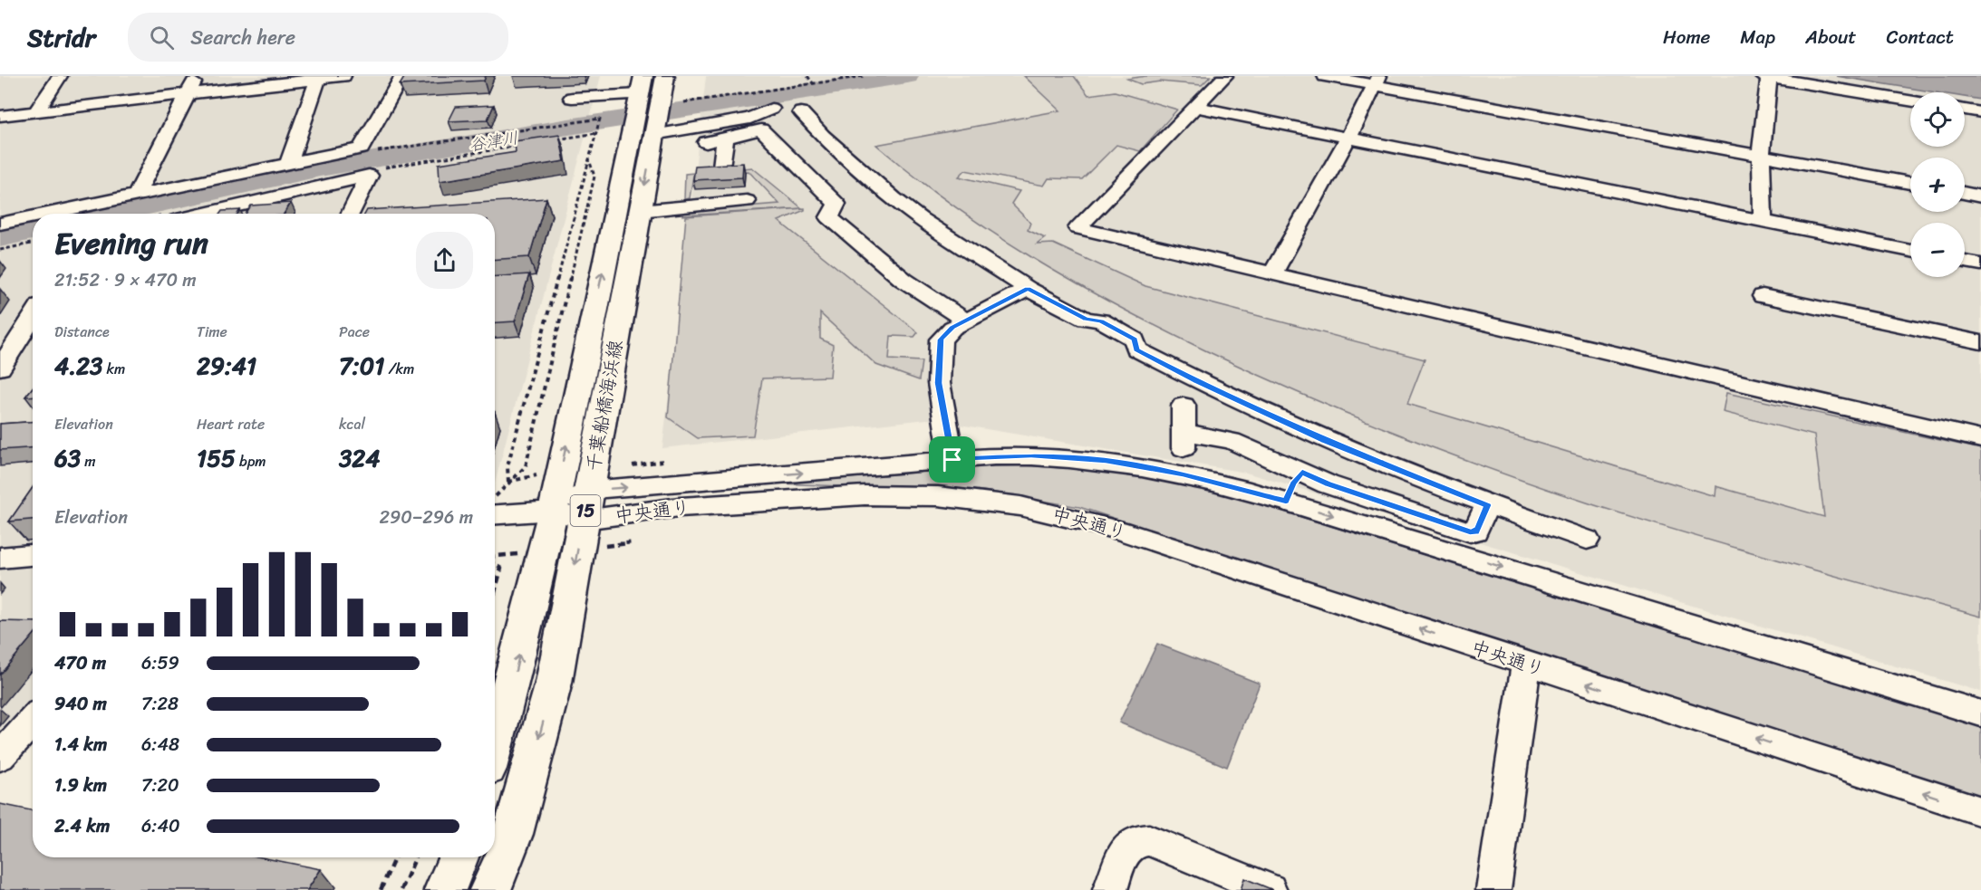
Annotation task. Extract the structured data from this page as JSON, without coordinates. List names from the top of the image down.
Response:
{
  "streets": {
    "main road": ["千葉船橋海浜線", "15"],
    "street": ["中央通り"]
  },
  "crossings": [
    ["千葉船橋海浜線", "中央通り"]
  ],
  "water": ["谷津川"],
  "page": {
    "header": "Stridr",
    "search": "Search here",
    "nav": [
      "Home",
      "Map",
      "About",
      "Contact"
    ],
    "map_buttons": ["+", "−"],
    "heading": ["Evening run", "21:52 · 9 × 470 m"],
    "stats": [
      ["Distance", "4.23 km"],
      ["Time", "29:41"],
      ["Pace", "7:01 /km"],
      ["Elevation", "63 m"],
      ["Heart rate", "155 bpm"],
      ["kcal", "324"]
    ],
    "chart": ["Elevation", "290–296 m"],
    "list": [
      {
        "name": "470 m",
        "note": "6:59"
      },
      {
        "name": "940 m",
        "note": "7:28"
      },
      {
        "name": "1.4 km",
        "note": "6:48"
      },
      {
        "name": "1.9 km",
        "note": "7:20"
      },
      {
        "name": "2.4 km",
        "note": "6:40"
      }
    ]
  }
}
